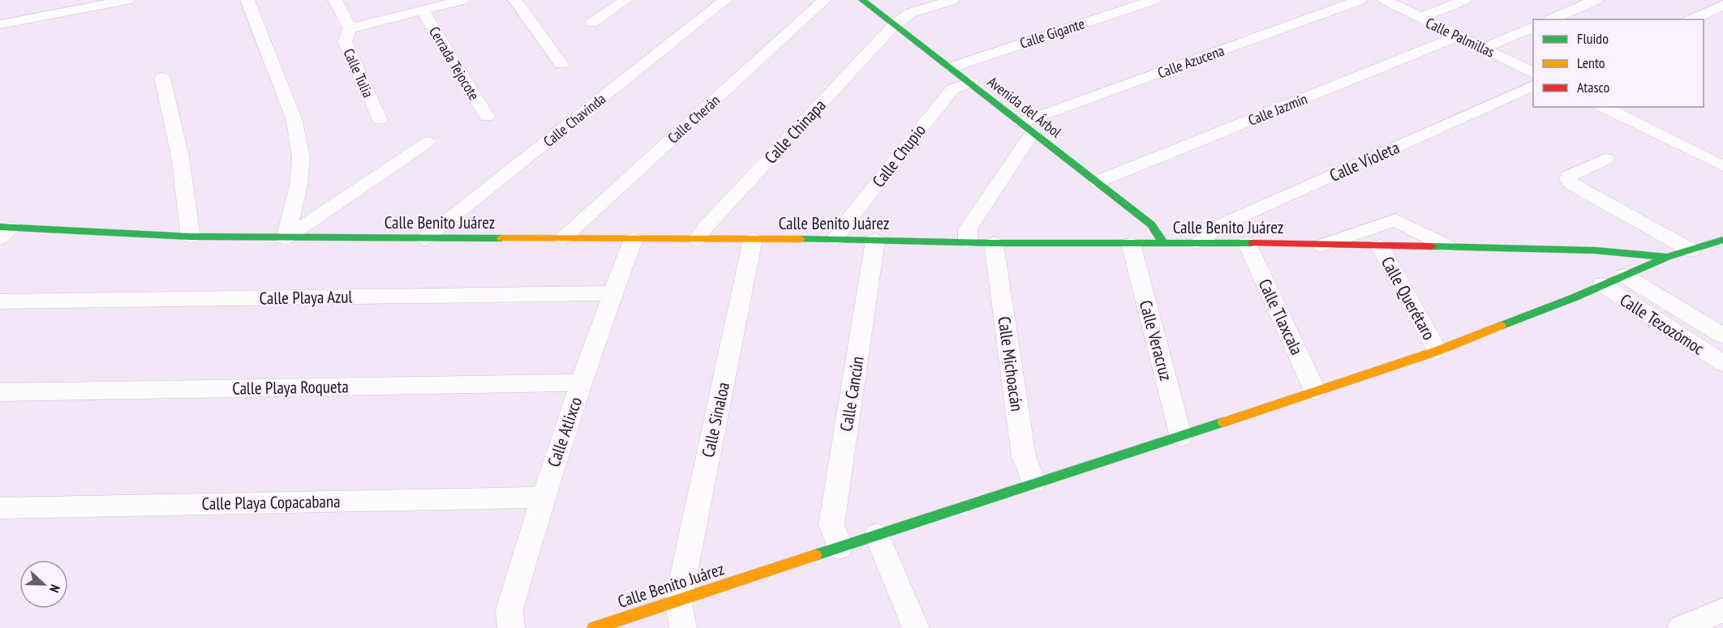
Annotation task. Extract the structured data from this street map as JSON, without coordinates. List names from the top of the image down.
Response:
{
  "streets": {
    "street": [
      "Calle Gigante",
      "Calle Palmillas",
      "Calle Azucena",
      "Cerrada Tejocote",
      "Calle Tulia",
      "Avenida del Árbol",
      "Calle Jazmín",
      "Calle Cherán",
      "Calle Chavinda",
      "Calle Chinapa",
      "Calle Chupio",
      "Calle Violeta",
      "Calle Benito Juárez",
      "Calle Playa Azul",
      "Calle Querétaro",
      "Calle Tlaxcala",
      "Calle Tezozómoc",
      "Calle Veracruz",
      "Calle Michoacán",
      "Calle Playa Roqueta",
      "Calle Cancún",
      "Calle Sinaloa",
      "Calle Atlixco",
      "Calle Playa Copacabana"
    ]
  },
  "crossings": [
    ["Calle Gigante", "Avenida del Árbol"],
    ["Calle Palmillas", "Calle Jazmín"],
    ["Calle Azucena", "Avenida del Árbol"],
    ["Avenida del Árbol", "Calle Jazmín"],
    ["Avenida del Árbol", "Calle Chinapa"],
    ["Avenida del Árbol", "Calle Chupio"],
    ["Avenida del Árbol", "Calle Benito Juárez"],
    ["Calle Cherán", "Calle Benito Juárez"],
    ["Calle Chavinda", "Calle Benito Juárez"],
    ["Calle Chinapa", "Calle Benito Juárez"],
    ["Calle Chupio", "Calle Benito Juárez"],
    ["Calle Violeta", "Calle Benito Juárez"],
    ["Calle Benito Juárez", "Calle Querétaro"],
    ["Calle Benito Juárez", "Calle Tlaxcala"],
    ["Calle Benito Juárez", "Calle Tezozómoc"],
    ["Calle Benito Juárez", "Calle Veracruz"],
    ["Calle Benito Juárez", "Calle Michoacán"],
    ["Calle Benito Juárez", "Calle Cancún"],
    ["Calle Benito Juárez", "Calle Sinaloa"],
    ["Calle Benito Juárez", "Calle Atlixco"],
    ["Calle Playa Azul", "Calle Atlixco"],
    ["Calle Playa Roqueta", "Calle Atlixco"],
    ["Calle Atlixco", "Calle Playa Copacabana"]
  ],
  "legend": ["Fluido", "Lento", "Atasco"],
  "north": "right"
}
